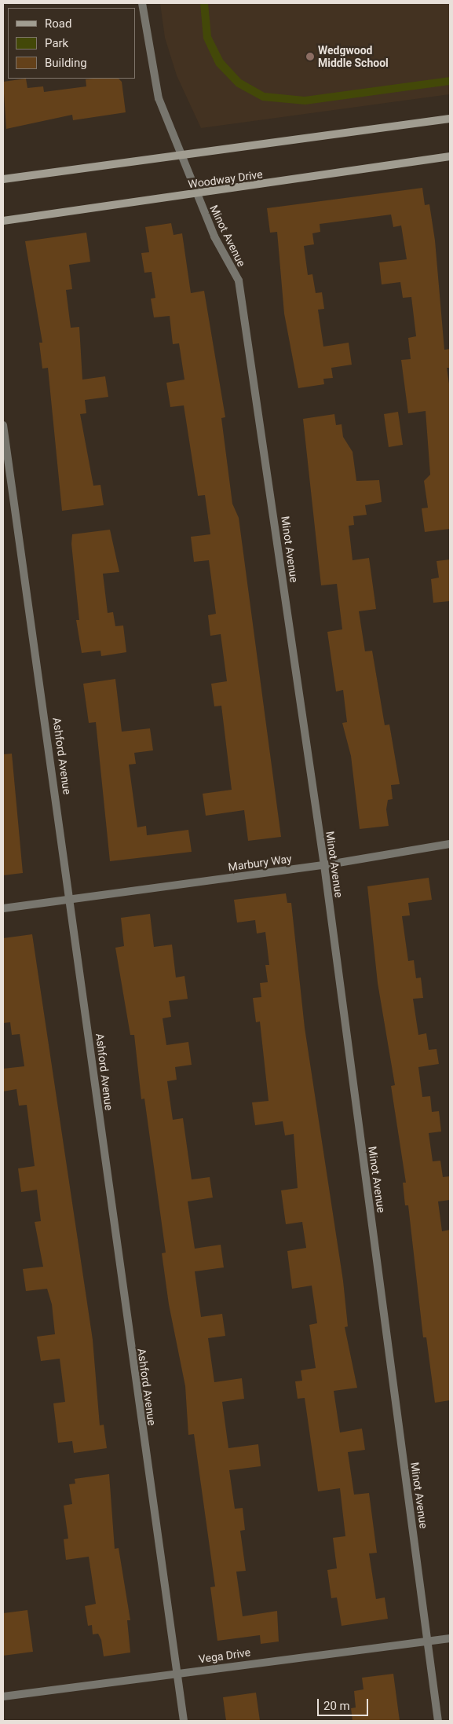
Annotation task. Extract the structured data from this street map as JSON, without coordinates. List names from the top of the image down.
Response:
{
  "streets": {
    "street": [
      "Woodway Drive",
      "Minot Avenue",
      "Ashford Avenue",
      "Marbury Way",
      "Vega Drive"
    ]
  },
  "crossings": [
    ["Woodway Drive", "Minot Avenue"],
    ["Minot Avenue", "Marbury Way"],
    ["Minot Avenue", "Vega Drive"],
    ["Ashford Avenue", "Marbury Way"],
    ["Ashford Avenue", "Vega Drive"]
  ],
  "places": ["Wedgwood Middle School"],
  "legend": ["Road", "Park", "Building"],
  "scale_bar": "20 m"
}
